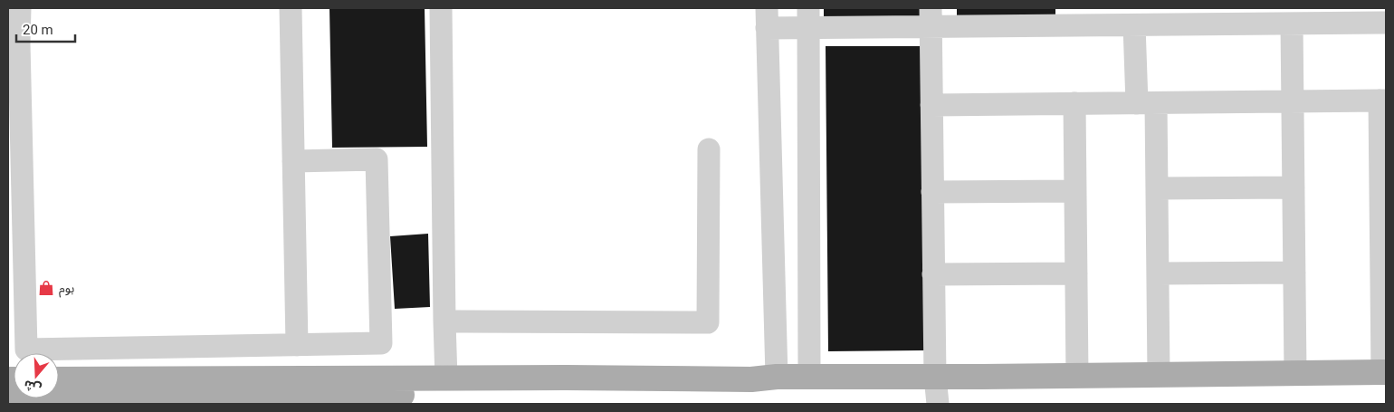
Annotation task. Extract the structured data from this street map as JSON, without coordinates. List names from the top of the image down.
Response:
{
  "places": {
    "shop": ["بوم"]
  },
  "scale_bar": "20 m",
  "north": "bottom"
}
